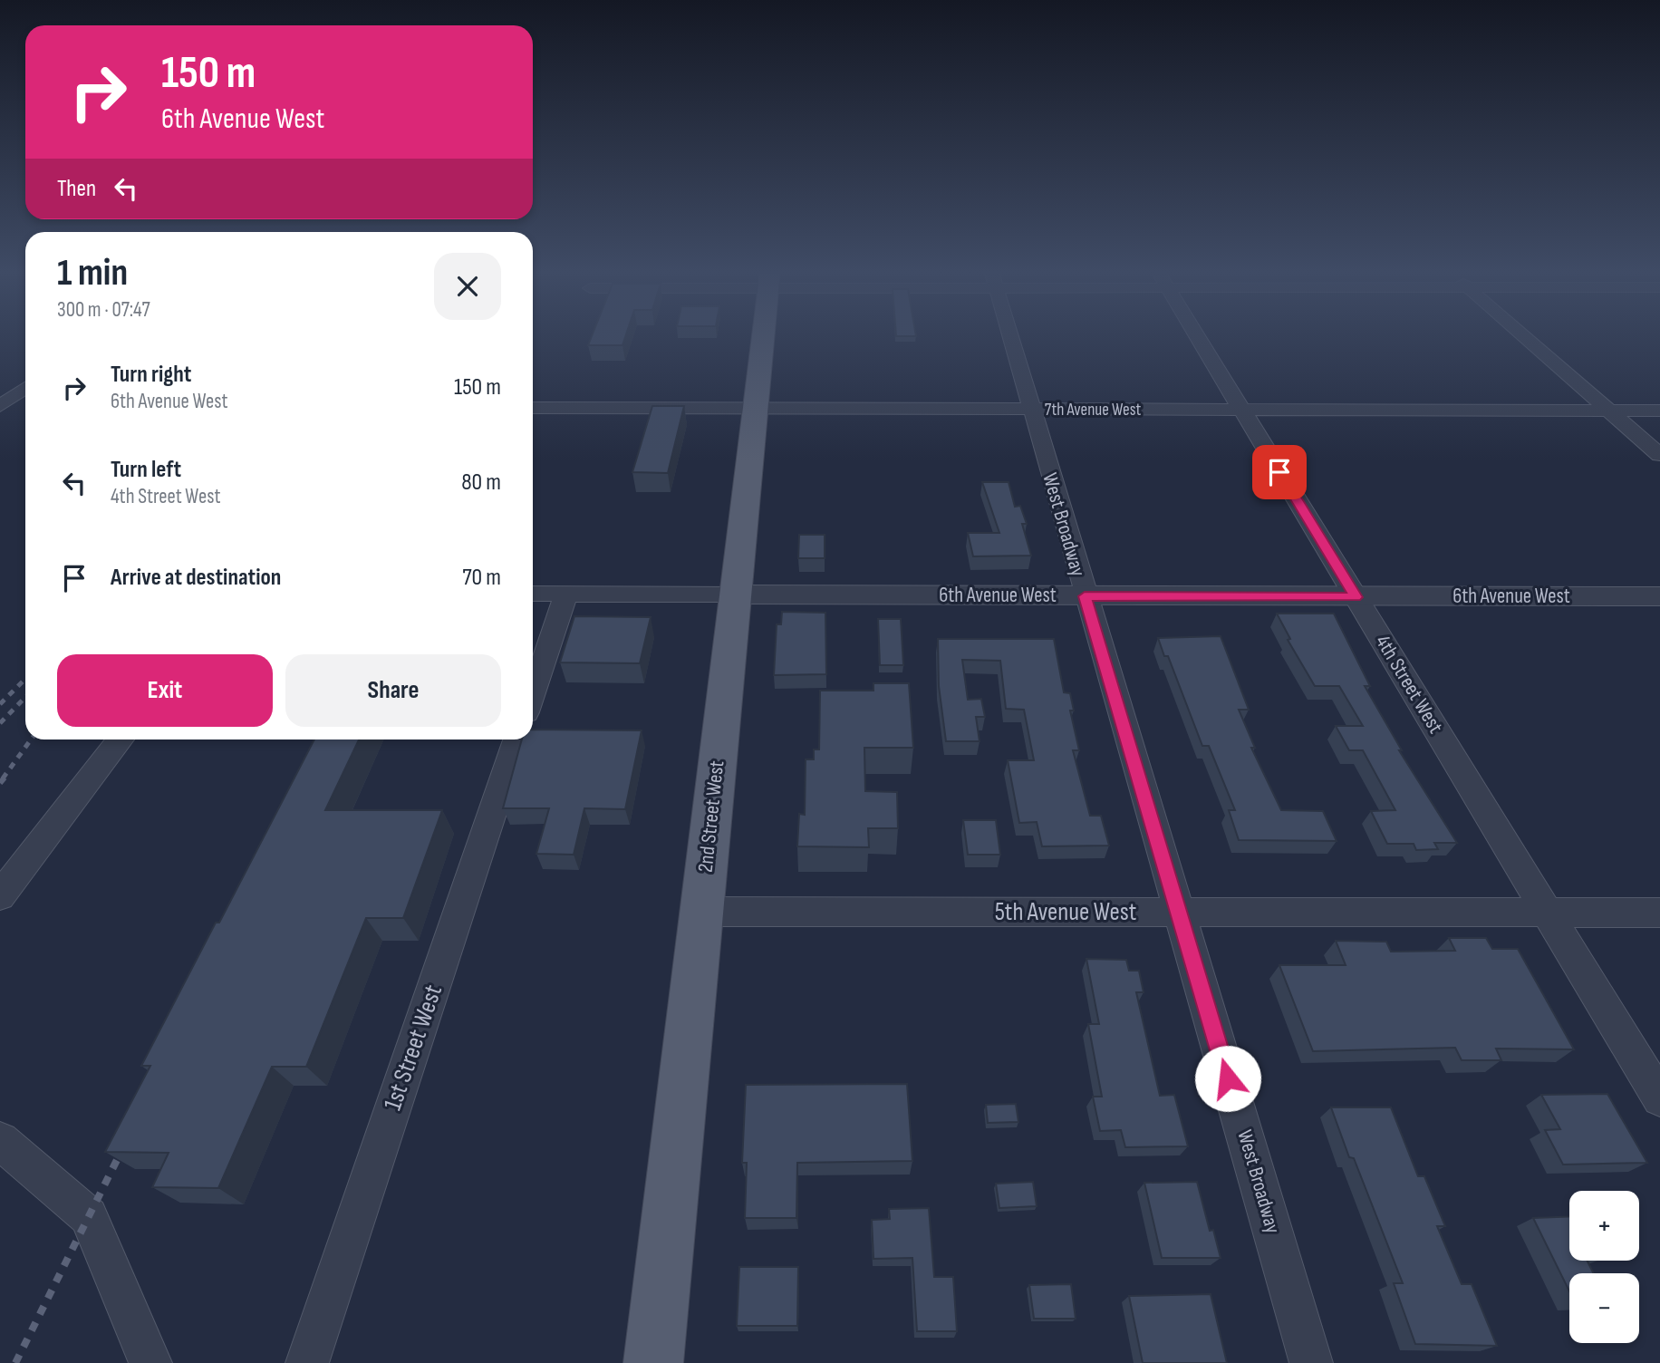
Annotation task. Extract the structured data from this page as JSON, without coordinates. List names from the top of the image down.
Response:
{
  "streets": {
    "main road": ["2nd Street West"],
    "street": [
      "7th Avenue West",
      "West Broadway",
      "6th Avenue West",
      "4th Street West",
      "5th Avenue West",
      "1st Street West"
    ]
  },
  "crossings": [
    ["7th Avenue West", "West Broadway"],
    ["7th Avenue West", "4th Street West"],
    ["7th Avenue West", "2nd Street West"],
    ["West Broadway", "6th Avenue West"],
    ["West Broadway", "5th Avenue West"],
    ["6th Avenue West", "4th Street West"],
    ["6th Avenue West", "2nd Street West"],
    ["4th Street West", "5th Avenue West"],
    ["2nd Street West", "5th Avenue West"]
  ],
  "page": {
    "turn": ["150 m", "6th Avenue West"],
    "then": "Then",
    "heading": ["1 min", "300 m · 07:47"],
    "list": [
      {
        "name": "Turn right",
        "note": "6th Avenue West",
        "value": "150 m"
      },
      {
        "name": "Turn left",
        "note": "4th Street West",
        "value": "80 m"
      },
      {
        "name": "Arrive at destination",
        "value": "70 m"
      }
    ],
    "buttons": ["Exit", "Share"],
    "map_buttons": ["+", "−"]
  }
}
